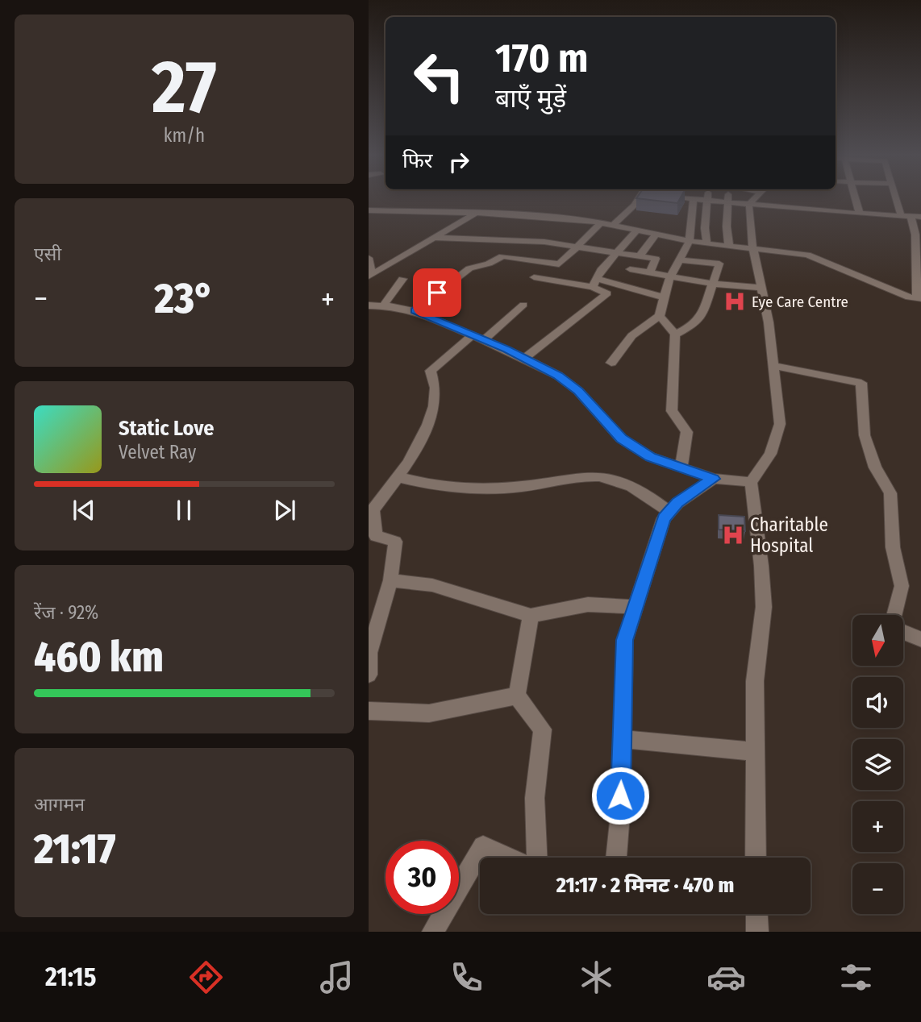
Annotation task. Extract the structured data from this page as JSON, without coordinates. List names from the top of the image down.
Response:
{
  "places": {
    "hospital": ["Eye Care Centre", "Charitable Hospital"]
  },
  "north": "bottom",
  "page": {
    "tile": [
      ["27", "km/h"],
      "एसी",
      ["रेंज · 92%", "460 km"],
      ["आगमन", "21:17"]
    ],
    "turn": ["170 m", "बाएँ मुड़ें"],
    "then": "फिर",
    "heat": ["−", "23°", "+"],
    "song": ["Static Love", "Velvet Ray"],
    "map_buttons": ["+", "−"],
    "limit": "30",
    "trip": "21:17 · 2 मिनट · 470 m",
    "tabs": "21:15"
  }
}
